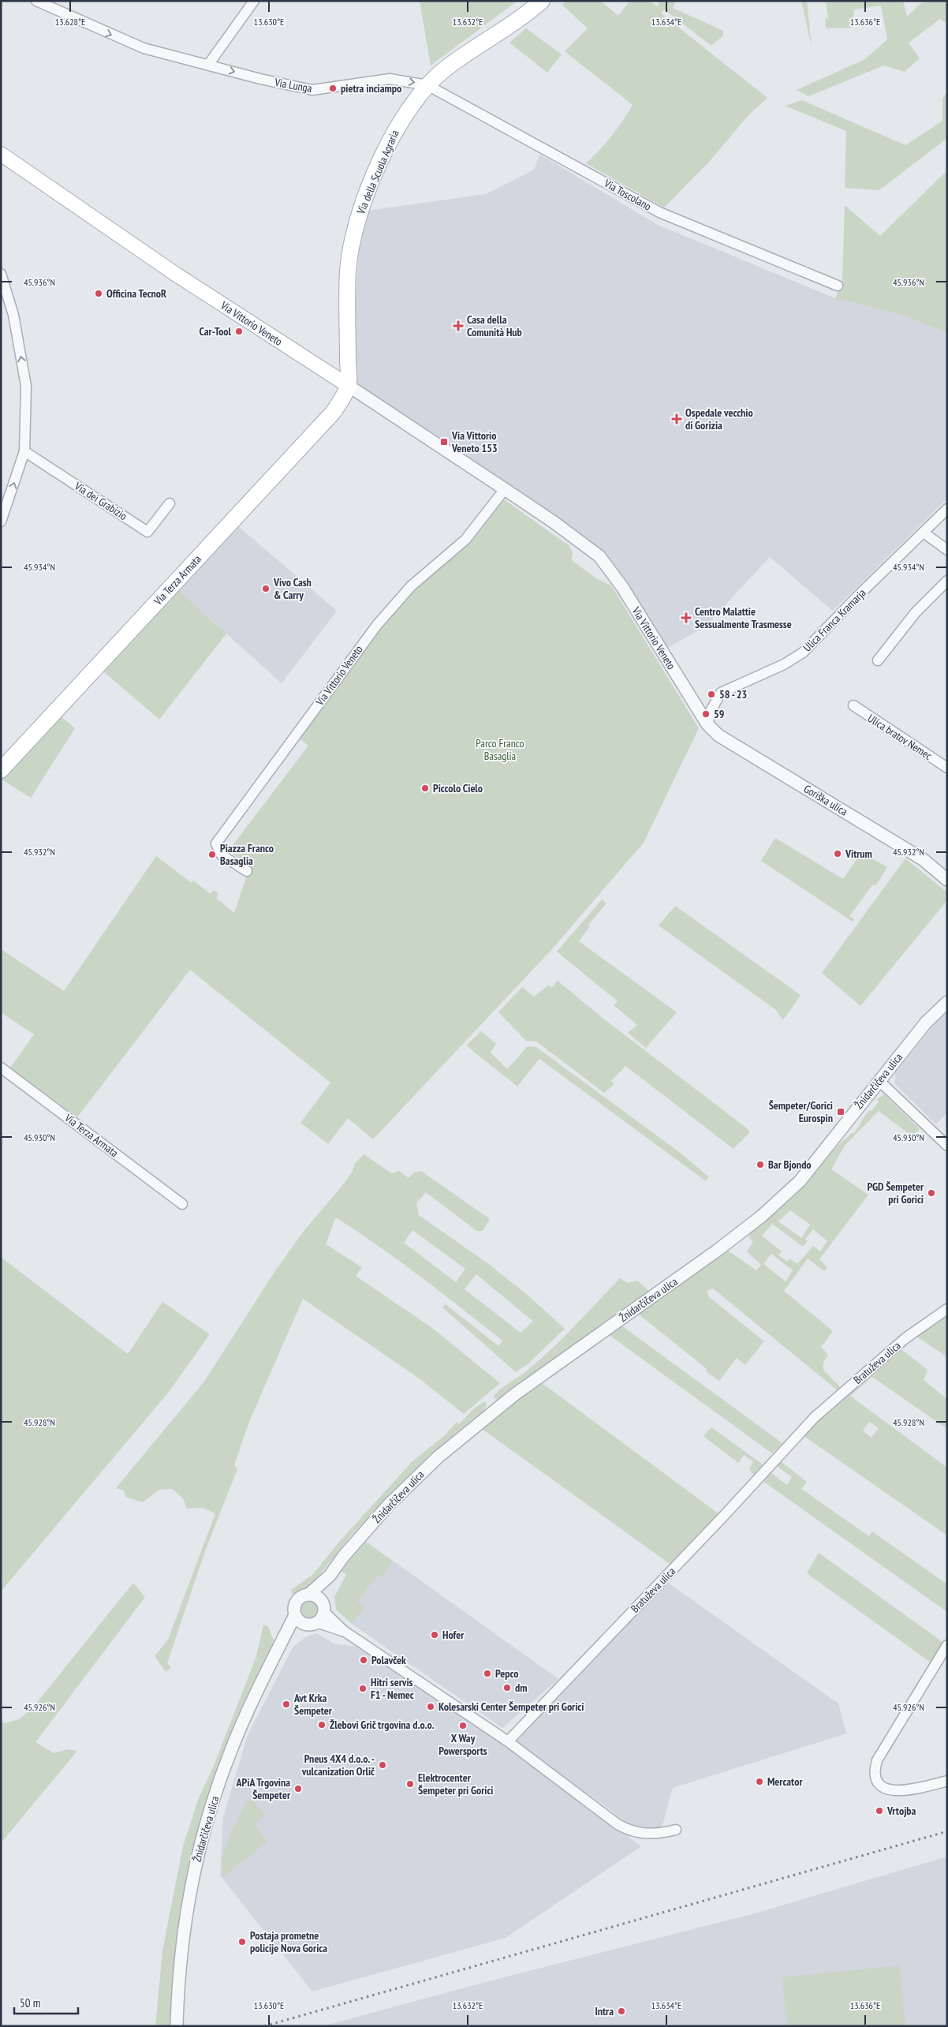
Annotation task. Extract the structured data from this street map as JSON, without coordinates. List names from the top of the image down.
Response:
{
  "streets": {
    "main road": ["Via della Scuola Agraria", "Via Vittorio Veneto", "Via Terza Armata"],
    "street": [
      "Via Lunga",
      "Via Toscolano",
      "Via dei Grabizio",
      "Ulica Franca Kramarja",
      "Ulica bratov Nemec",
      "Goriška ulica",
      "Žnidarčičeva ulica",
      "Bratuževa ulica"
    ]
  },
  "crossings": [
    ["Via Lunga", "Via della Scuola Agraria"],
    ["Via Lunga", "Via Toscolano"],
    ["Via della Scuola Agraria", "Via Toscolano"],
    ["Via della Scuola Agraria", "Via Vittorio Veneto"],
    ["Via della Scuola Agraria", "Via Terza Armata"],
    ["Via Vittorio Veneto", "Via Terza Armata"],
    ["Via Vittorio Veneto", "Ulica Franca Kramarja"],
    ["Via Vittorio Veneto", "Goriška ulica"],
    ["Ulica Franca Kramarja", "Goriška ulica"]
  ],
  "one_way": ["Via Lunga"],
  "parks": ["Parco Franco Basaglia"],
  "places": {
    "other": [
      "pietra inciampo",
      "Officina TecnoR",
      "Car-Tool",
      "Vivo Cash & Carry",
      "58 - 23",
      "59",
      "Piccolo Cielo",
      "Vitrum",
      "Piazza Franco Basaglia",
      "Bar Bjondo",
      "PGD Šempeter pri Gorici",
      "Hofer",
      "Polavček",
      "Pepco",
      "dm",
      "Hitri servis F1 - Nemec",
      "Avt Krka Šempeter",
      "Kolesarski Center Šempeter pri Gorici",
      "Žlebovi Grič trgovina d.o.o.",
      "X Way Powersports",
      "Pneus 4X4 d.o.o. - vulcanization Orlič",
      "Mercator",
      "Elektrocenter Šempeter pri Gorici",
      "APiA Trgovina Šempeter",
      "Vrtojba",
      "Postaja prometne policije Nova Gorica",
      "Intra"
    ],
    "health": ["Casa della Comunità Hub", "Ospedale vecchio di Gorizia", "Centro Malattie Sessualmente Trasmesse"],
    "transit": ["Via Vittorio Veneto 153", "Šempeter/Gorici Eurospin"]
  },
  "scale_bar": "50 m",
  "coordinates": [
    "13.628°E",
    "13.630°E",
    "13.632°E",
    "13.634°E",
    "13.636°E",
    "45.936°N",
    "45.934°N",
    "45.932°N",
    "45.930°N",
    "45.928°N",
    "45.926°N"
  ]
}
